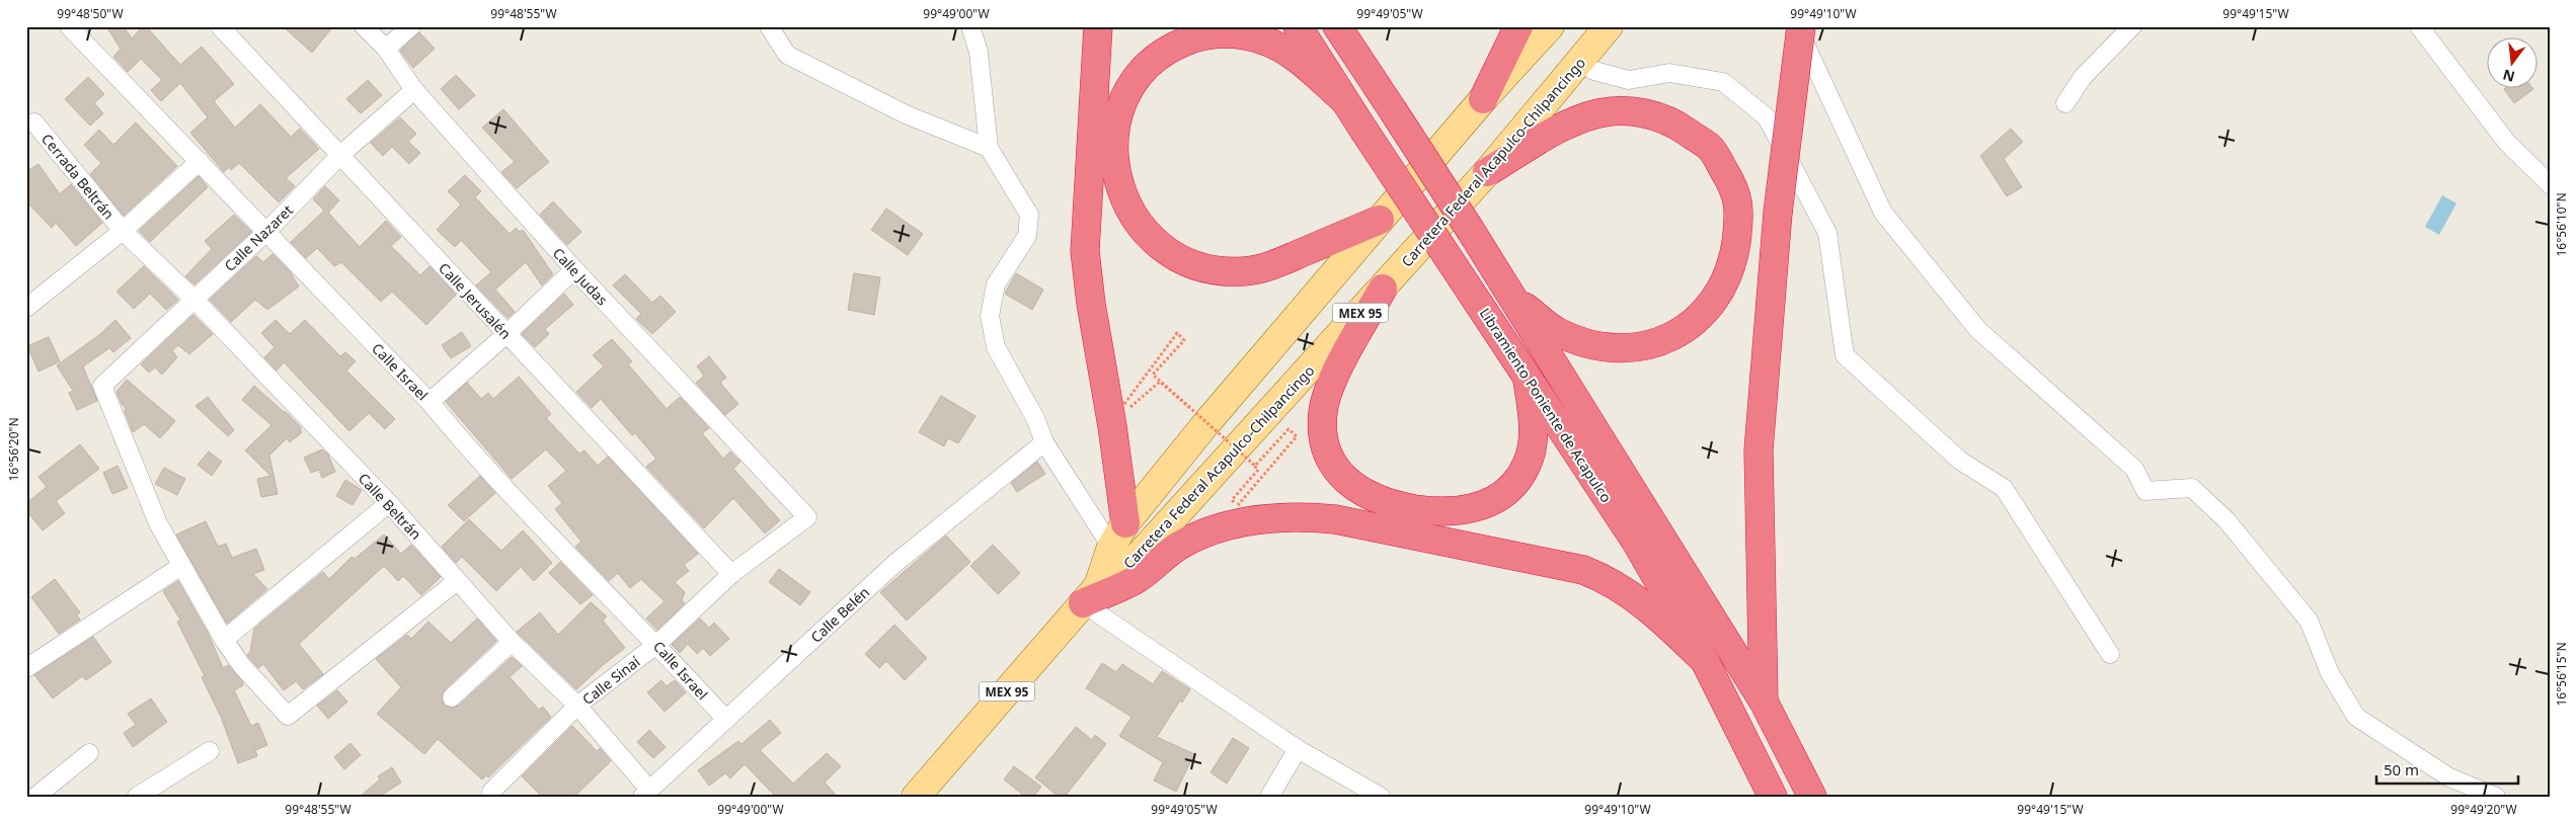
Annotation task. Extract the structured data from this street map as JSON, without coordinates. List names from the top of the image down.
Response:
{
  "streets": {
    "highway": ["Libramiento Poniente de Acapulco"],
    "main road": ["Carretera Federal Acapulco-Chilpancingo", "MEX 95"],
    "street": [
      "Cerrada Beltrán",
      "Calle Nazaret",
      "Calle Judas",
      "Calle Jerusalén",
      "Calle Israel",
      "Calle Beltrán",
      "Calle Belén",
      "Calle Sinaí"
    ]
  },
  "crossings": [
    ["Carretera Federal Acapulco-Chilpancingo", "MEX 95"],
    ["Cerrada Beltrán", "Calle Beltrán"],
    ["Calle Nazaret", "Calle Judas"],
    ["Calle Nazaret", "Calle Jerusalén"],
    ["Calle Nazaret", "Calle Israel"],
    ["Calle Nazaret", "Calle Beltrán"],
    ["Calle Judas", "Calle Sinaí"],
    ["Calle Jerusalén", "Calle Sinaí"],
    ["Calle Israel", "Calle Belén"],
    ["Calle Israel", "Calle Sinaí"],
    ["Calle Beltrán", "Calle Belén"],
    ["Calle Beltrán", "Calle Sinaí"]
  ],
  "scale_bar": "50 m",
  "north": "bottom",
  "coordinates": [
    "99°48'50\"W",
    "99°48'55\"W",
    "99°49'00\"W",
    "99°49'05\"W",
    "99°49'10\"W",
    "99°49'15\"W",
    "16°56'10\"N",
    "16°56'20\"N",
    "16°56'15\"N",
    "99°49'20\"W"
  ]
}
